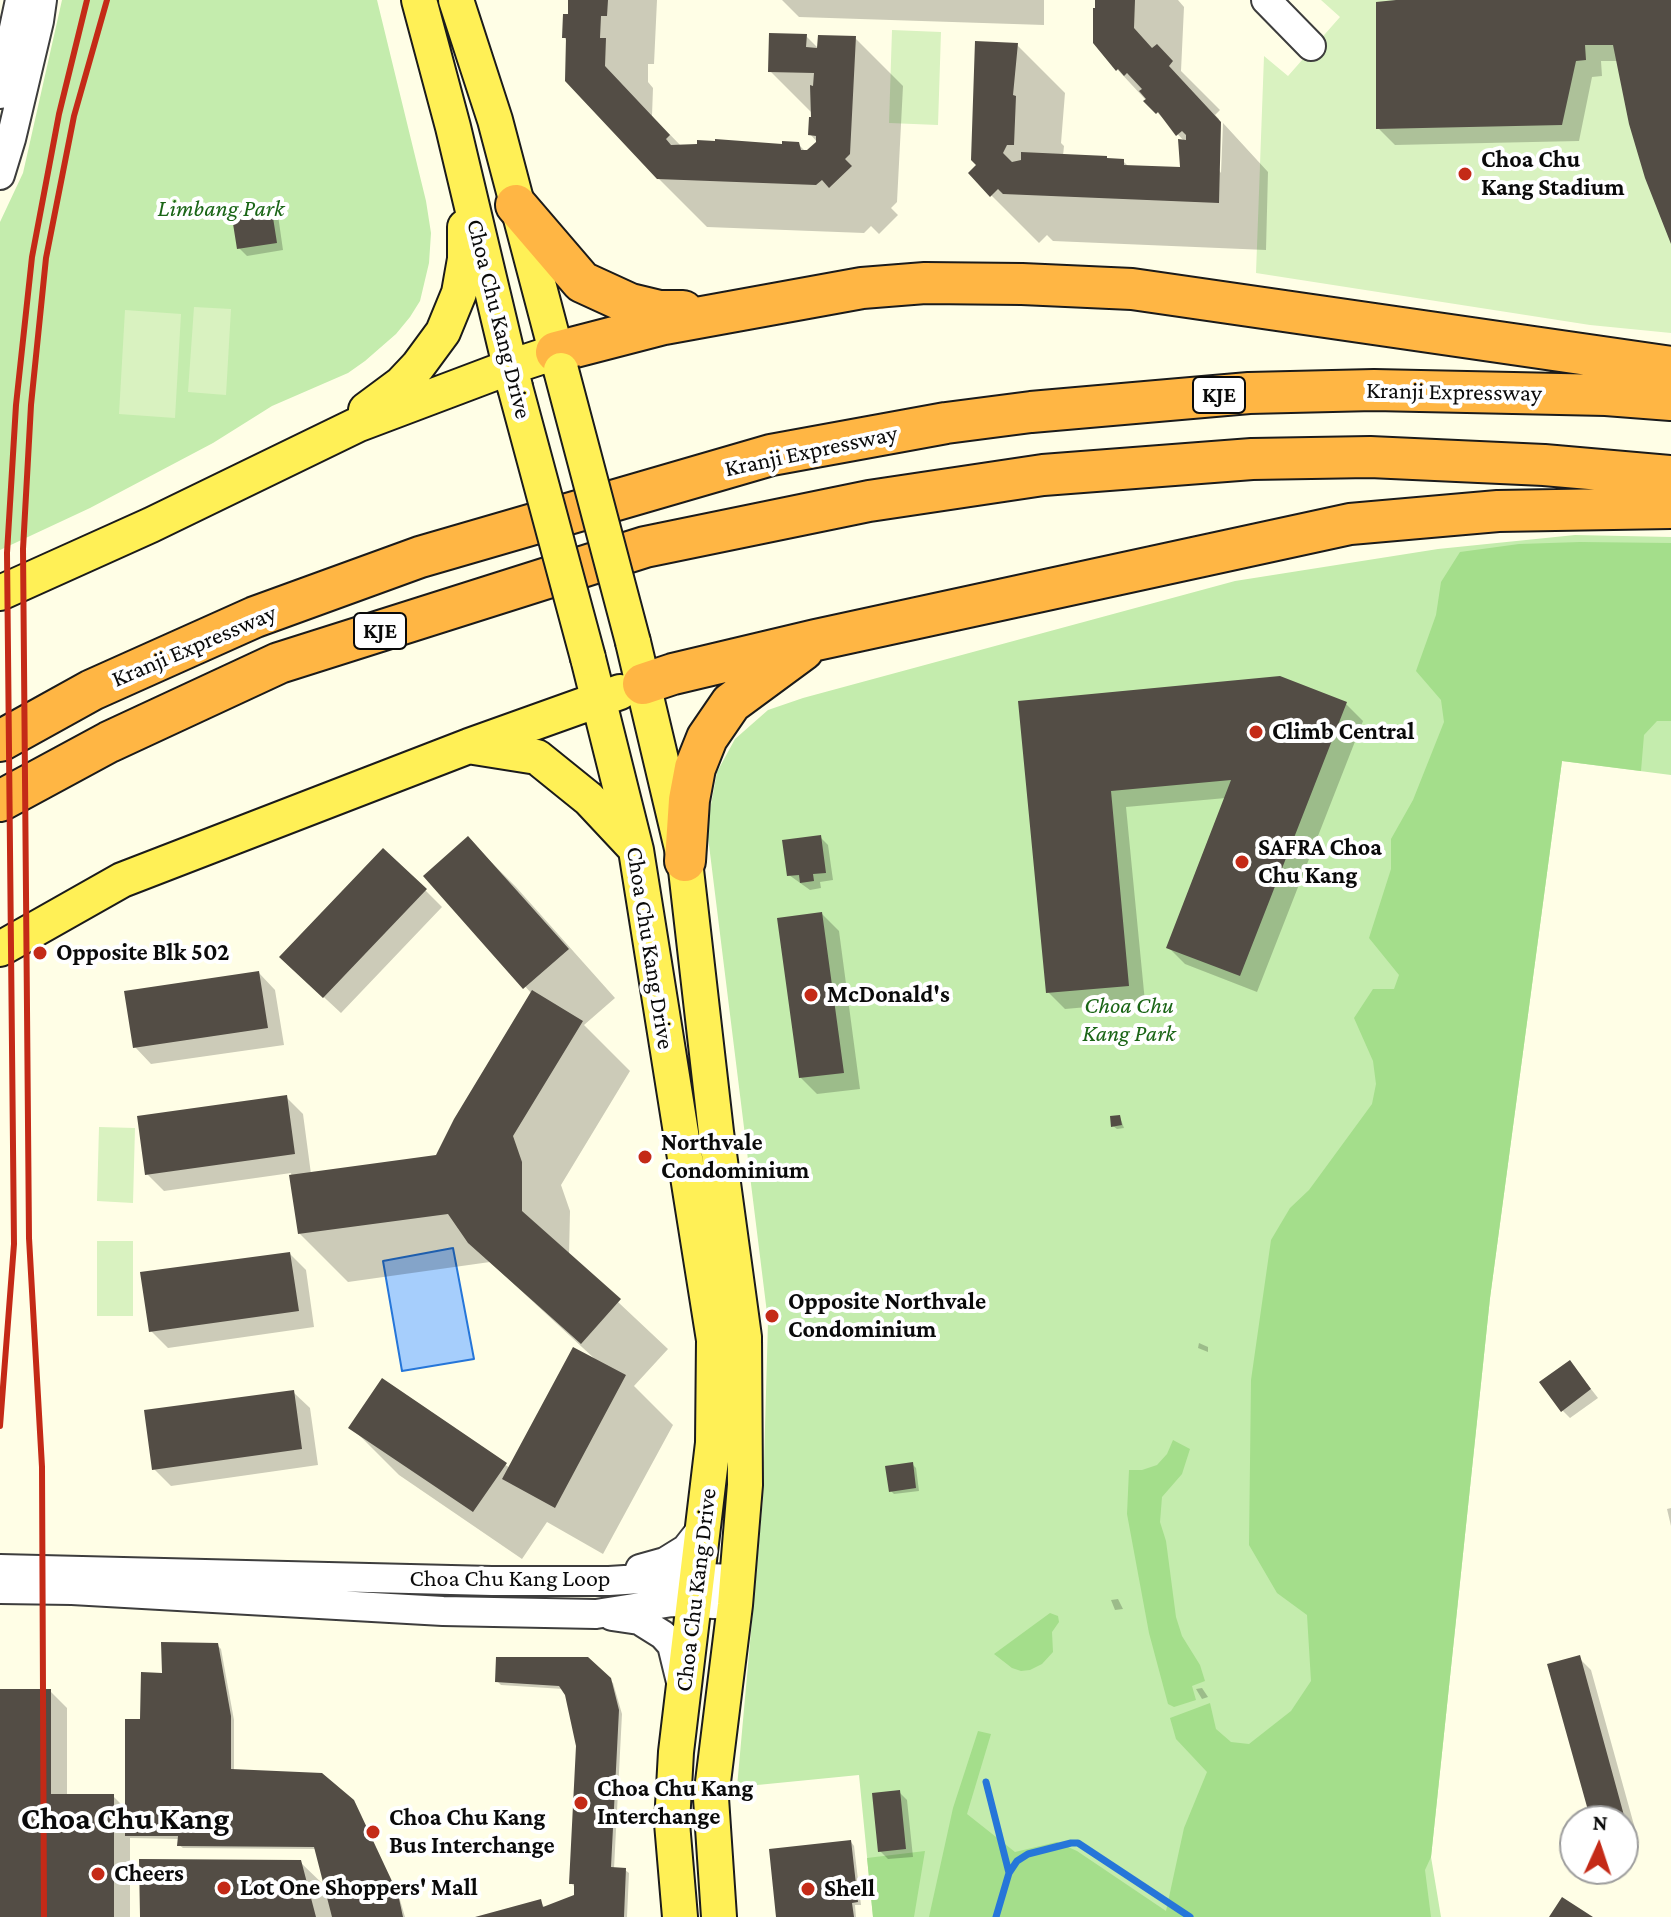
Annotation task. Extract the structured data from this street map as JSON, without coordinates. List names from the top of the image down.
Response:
{
  "streets": {
    "highway": ["Kranji Expressway", "KJE"],
    "main road": ["Choa Chu Kang Drive"],
    "street": ["Choa Chu Kang Loop"]
  },
  "crossings": [
    ["Choa Chu Kang Drive", "Choa Chu Kang Loop"]
  ],
  "districts": ["Choa Chu Kang"],
  "parks": ["Limbang Park", "Choa Chu Kang Park"],
  "places": [
    "Choa Chu Kang Stadium",
    "Climb Central",
    "SAFRA Choa Chu Kang",
    "Opposite Blk 502",
    "McDonald's",
    "Northvale Condominium",
    "Opposite Northvale Condominium",
    "Choa Chu Kang Interchange",
    "Choa Chu Kang Bus Interchange",
    "Cheers",
    "Lot One Shoppers' Mall",
    "Shell"
  ],
  "north": "top"
}
